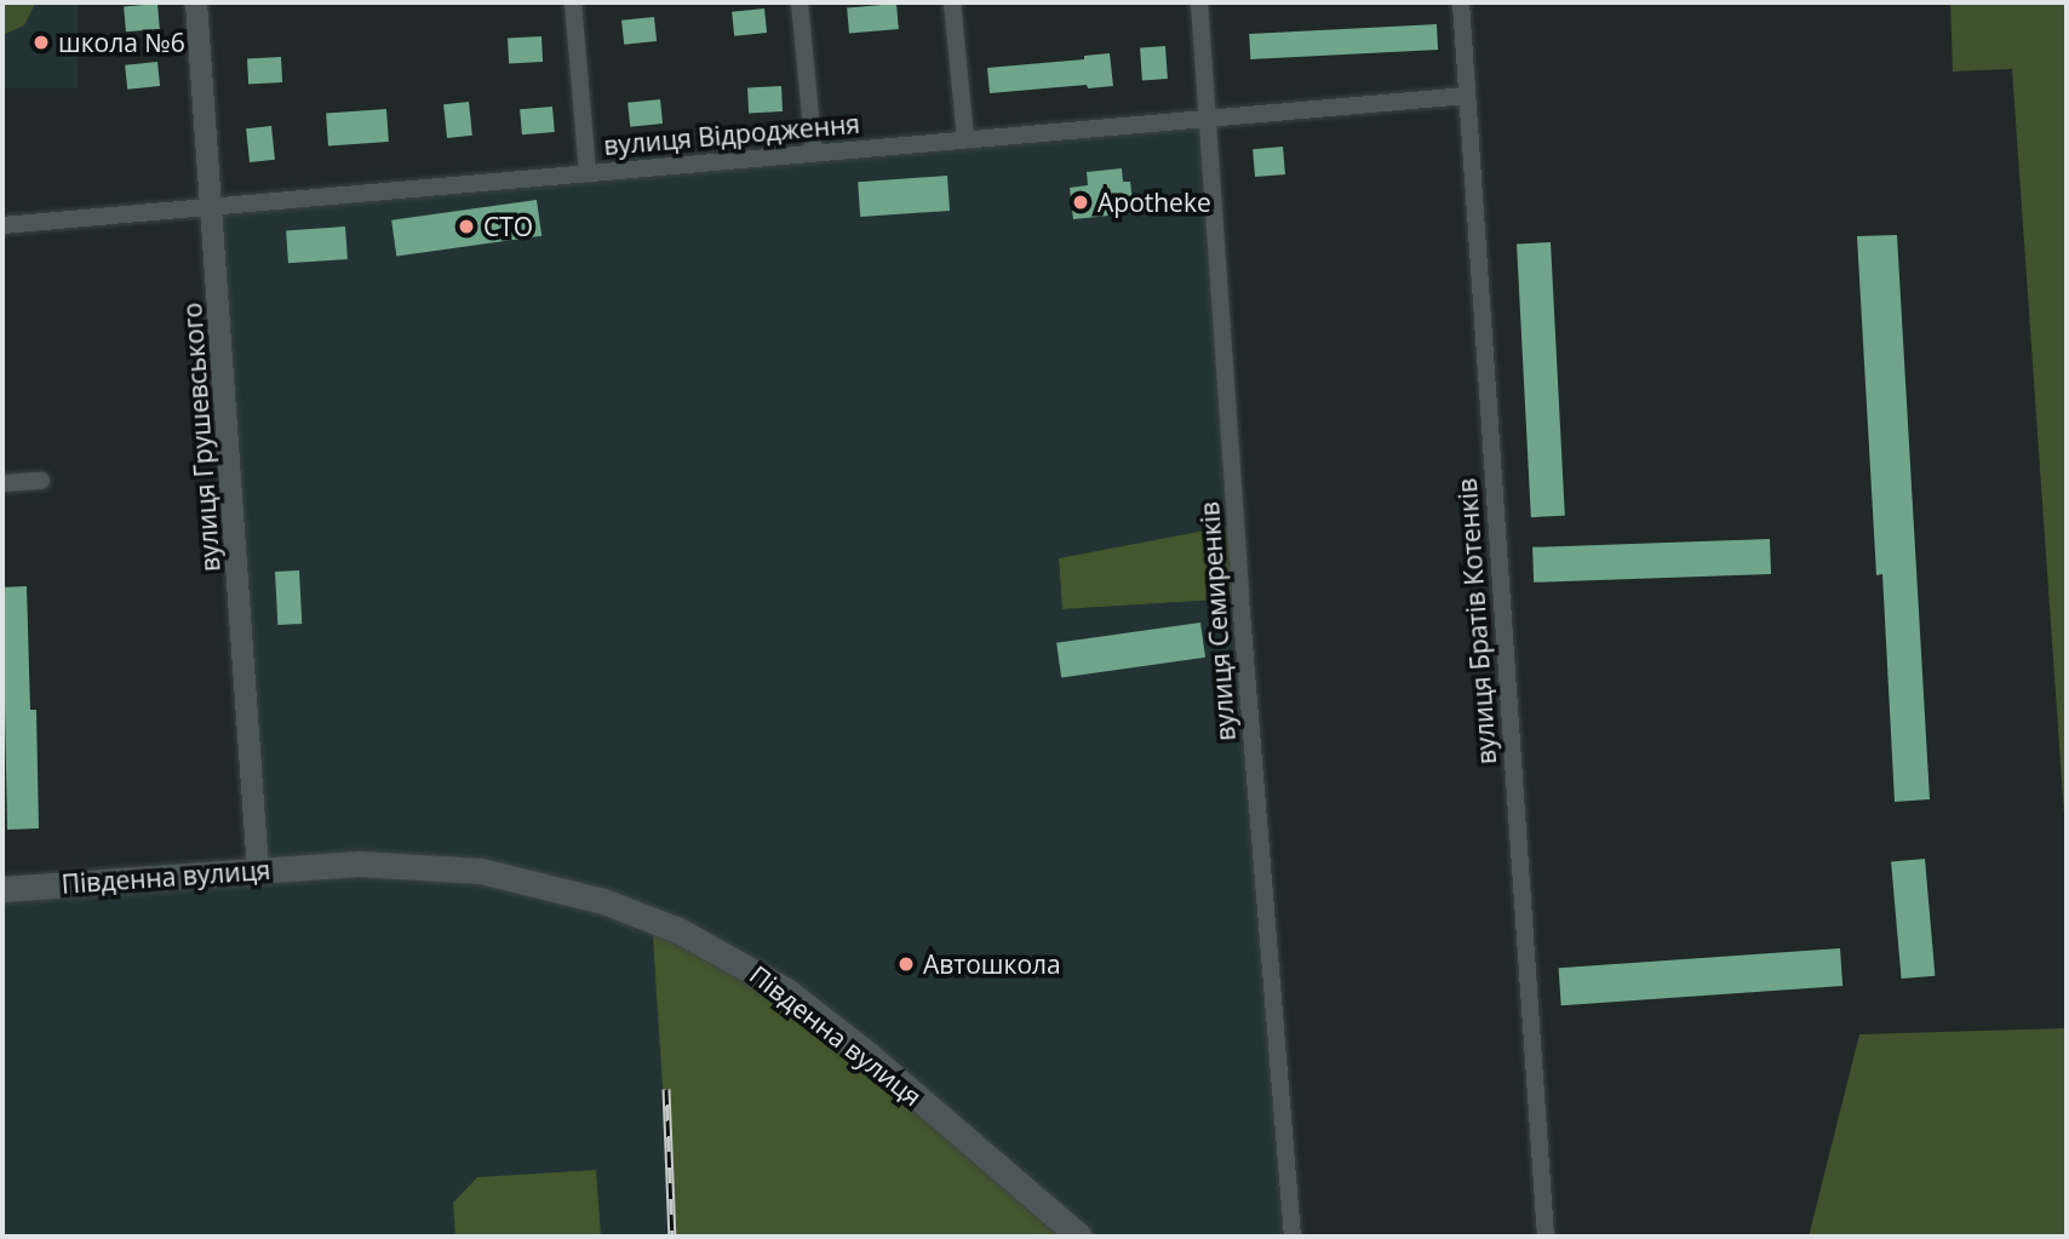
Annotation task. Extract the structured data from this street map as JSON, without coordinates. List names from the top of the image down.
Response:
{
  "streets": {
    "main road": ["Південна вулиця"],
    "street": [
      "вулиця Відродження",
      "вулиця Грушевського",
      "вулиця Семиренків",
      "вулиця Братів Котенків"
    ]
  },
  "crossings": [
    ["вулиця Відродження", "вулиця Грушевського"],
    ["вулиця Відродження", "вулиця Семиренків"],
    ["вулиця Відродження", "вулиця Братів Котенків"],
    ["вулиця Грушевського", "Південна вулиця"]
  ],
  "places": [
    "школа №6",
    "Apotheke",
    "СТО",
    "Автошкола"
  ]
}
